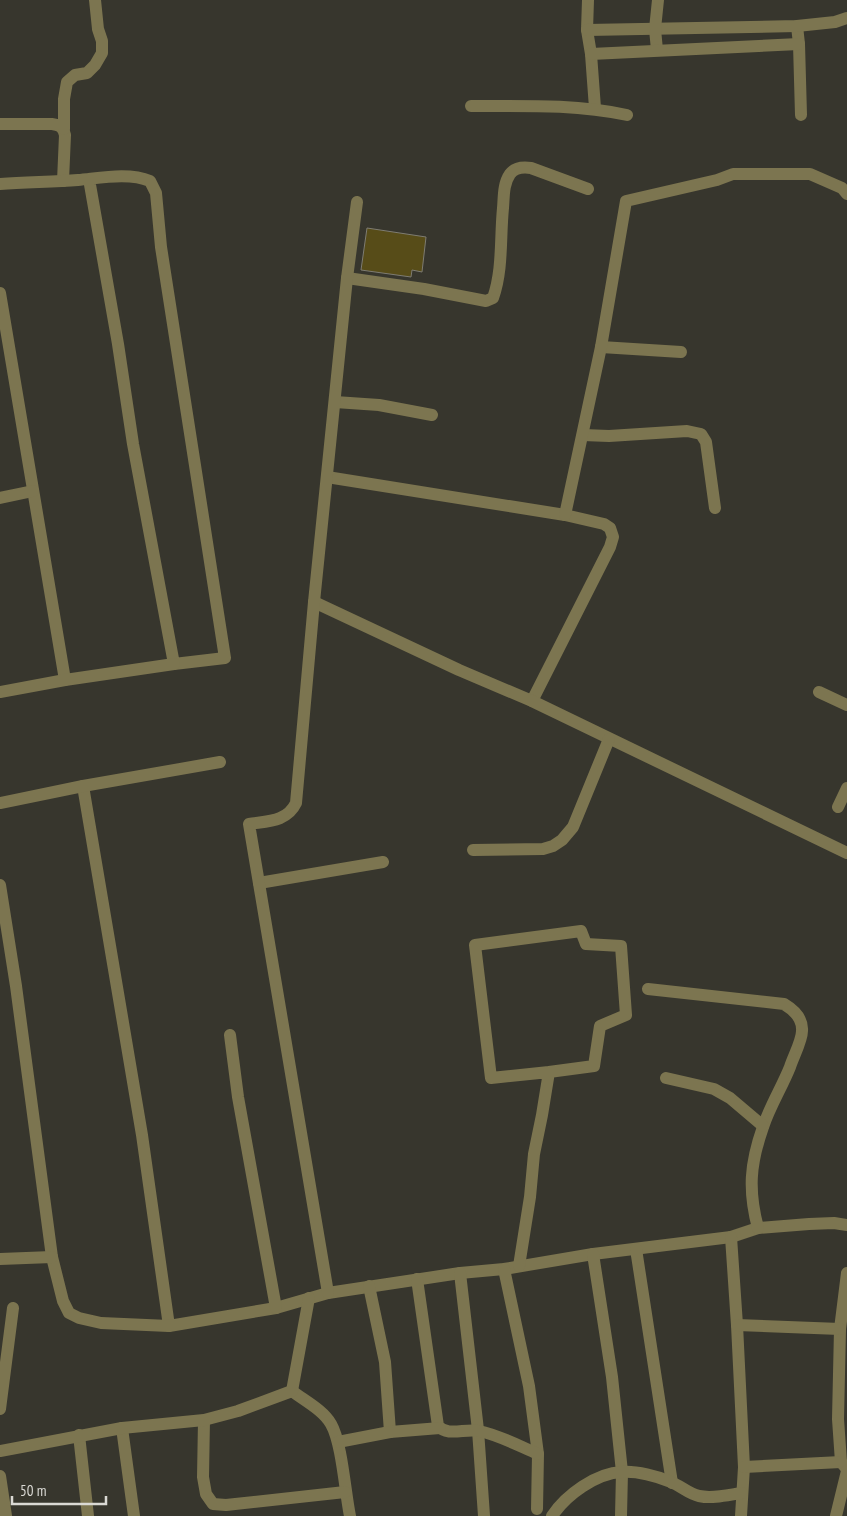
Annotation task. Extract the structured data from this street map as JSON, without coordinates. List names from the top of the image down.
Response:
{
  "scale_bar": "50 m"
}
